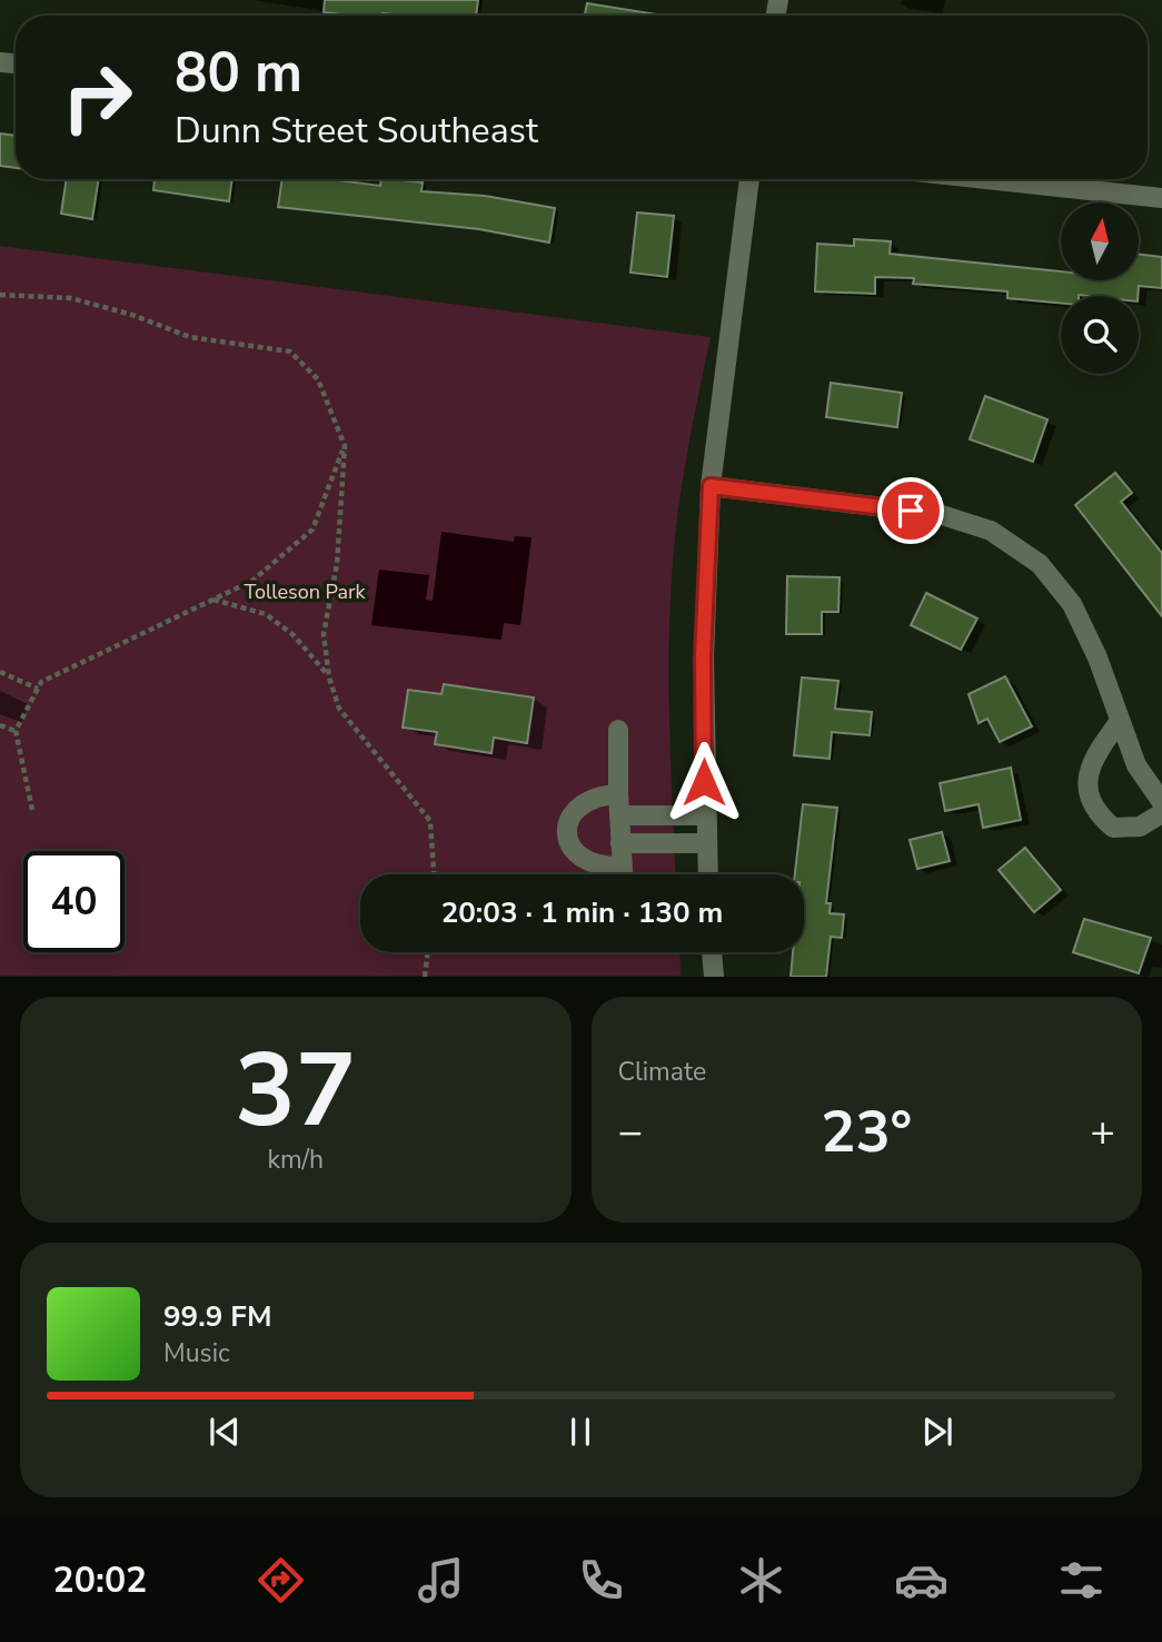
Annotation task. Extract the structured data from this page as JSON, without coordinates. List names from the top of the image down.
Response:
{
  "parks": ["Tolleson Park"],
  "north": "top",
  "page": {
    "turn": ["80 m", "Dunn Street Southeast"],
    "limit": "40",
    "trip": "20:03 · 1 min · 130 m",
    "tile": [
      ["37", "km/h"],
      "Climate"
    ],
    "heat": ["−", "23°", "+"],
    "song": ["99.9 FM", "Music"],
    "tabs": "20:02"
  }
}
